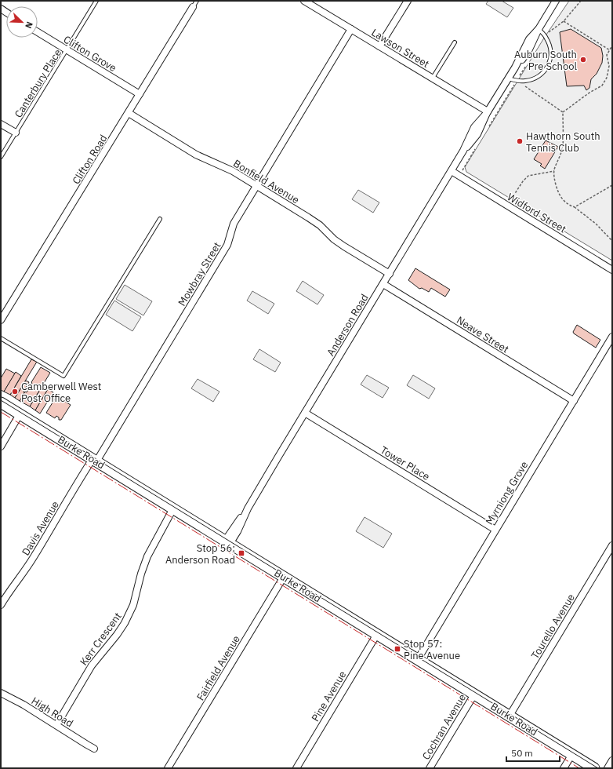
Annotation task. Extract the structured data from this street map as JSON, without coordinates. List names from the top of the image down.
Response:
{
  "streets": {
    "main road": ["Burke Road"],
    "street": [
      "Lawson Street",
      "Clifton Grove",
      "Clifton Road",
      "Bonfield Avenue",
      "Widford Street",
      "Mowbray Street",
      "Anderson Road",
      "Neave Street",
      "Tower Place",
      "Myrniong Grove",
      "Davis Avenue",
      "Tourello Avenue",
      "Kerr Crescent",
      "Fairfield Avenue",
      "Pine Avenue",
      "High Road",
      "Cochran Avenue"
    ],
    "lane": ["Canterbury Place"]
  },
  "crossings": [
    ["Lawson Street", "Mowbray Street"],
    ["Lawson Street", "Anderson Road"],
    ["Clifton Grove", "Canterbury Place"],
    ["Clifton Grove", "Clifton Road"],
    ["Clifton Road", "Bonfield Avenue"],
    ["Bonfield Avenue", "Mowbray Street"],
    ["Bonfield Avenue", "Anderson Road"],
    ["Widford Street", "Anderson Road"],
    ["Mowbray Street", "Burke Road"],
    ["Mowbray Street", "Davis Avenue"],
    ["Anderson Road", "Neave Street"],
    ["Anderson Road", "Burke Road"],
    ["Anderson Road", "Tower Place"],
    ["Neave Street", "Myrniong Grove"],
    ["Burke Road", "Myrniong Grove"],
    ["Burke Road", "Davis Avenue"],
    ["Burke Road", "Tourello Avenue"],
    ["Burke Road", "Kerr Crescent"],
    ["Burke Road", "Fairfield Avenue"],
    ["Burke Road", "Pine Avenue"],
    ["Burke Road", "Cochran Avenue"],
    ["Tower Place", "Myrniong Grove"],
    ["Kerr Crescent", "High Road"]
  ],
  "places": {
    "other": ["Auburn South Pre School", "Hawthorn South Tennis Club", "Camberwell West Post Office"],
    "transit": ["Stop 56: Anderson Road", "Stop 57: Pine Avenue"]
  },
  "scale_bar": "50 m",
  "north": "bottom right"
}
